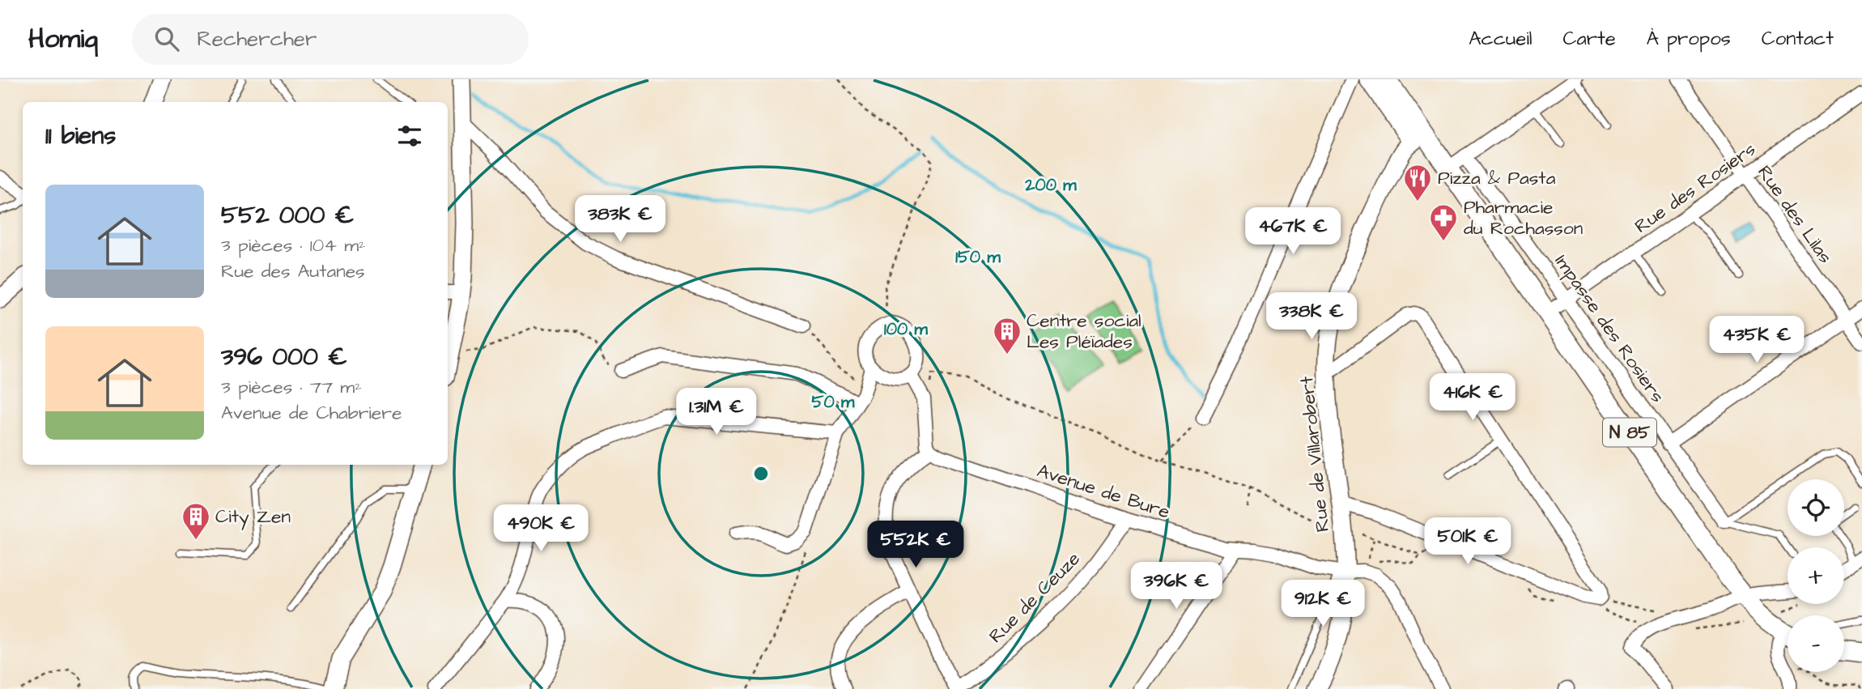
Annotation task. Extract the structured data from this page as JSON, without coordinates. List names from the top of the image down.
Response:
{
  "streets": {
    "main road": ["N 85", "Rue de Villarobert"],
    "street": [
      "Rue des Rosiers",
      "Rue des Lilas",
      "Impasse des Rosiers",
      "Avenue de Bure",
      "Rue de Ceuze"
    ]
  },
  "crossings": [
    ["Rue des Rosiers", "Rue des Lilas"],
    ["Rue des Rosiers", "Impasse des Rosiers"],
    ["Rue des Rosiers", "N 85"],
    ["N 85", "Rue de Villarobert"],
    ["Rue de Villarobert", "Avenue de Bure"],
    ["Avenue de Bure", "Rue de Ceuze"]
  ],
  "places": {
    "restaurant": ["Pizza & Pasta"],
    "pharmacy": ["Pharmacie du Rochasson"],
    "building": ["Centre social Les Pléïades", "City Zen"]
  },
  "page": {
    "header": "Homiq",
    "search": "Rechercher",
    "nav": [
      "Accueil",
      "Carte",
      "À propos",
      "Contact"
    ],
    "heading": "11 biens",
    "list": [
      {
        "name": "552 000 €",
        "note": "3 pièces · 104 m² · Rue des Autanes"
      },
      {
        "name": "396 000 €",
        "note": "3 pièces · 77 m² · Avenue de Chabriere"
      }
    ],
    "price": [
      "383K €",
      "467K €",
      "338K €",
      "435K €",
      "416K €",
      "1.31M €",
      "490K €",
      "501K €",
      "552K €",
      "396K €",
      "912K €"
    ],
    "map_buttons": ["+", "−"]
  },
  "rings": [
    "200 m",
    "150 m",
    "100 m",
    "50 m"
  ]
}
